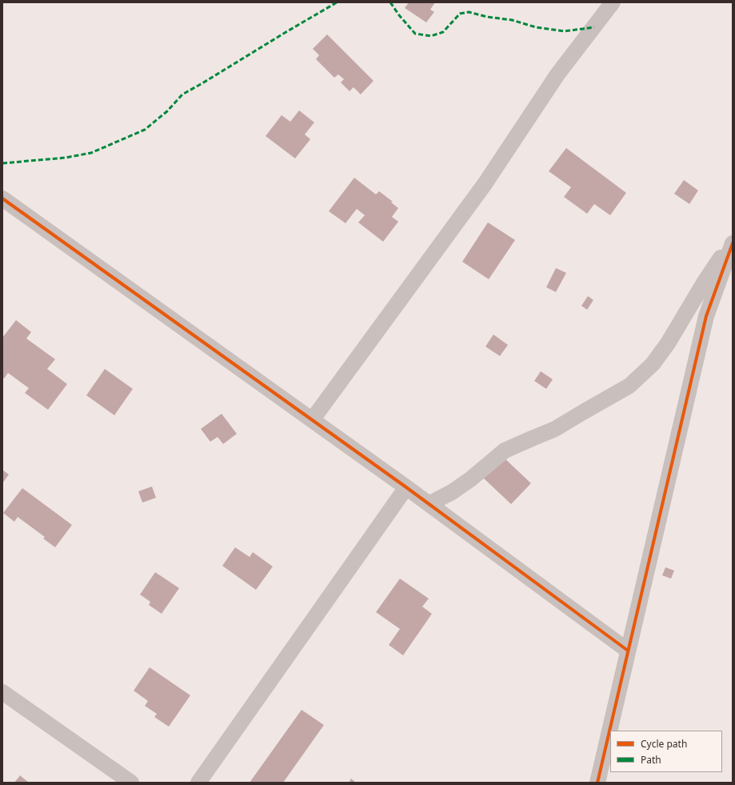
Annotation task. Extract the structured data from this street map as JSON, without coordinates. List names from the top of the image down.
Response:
{
  "legend": ["Cycle path", "Path"]
}
